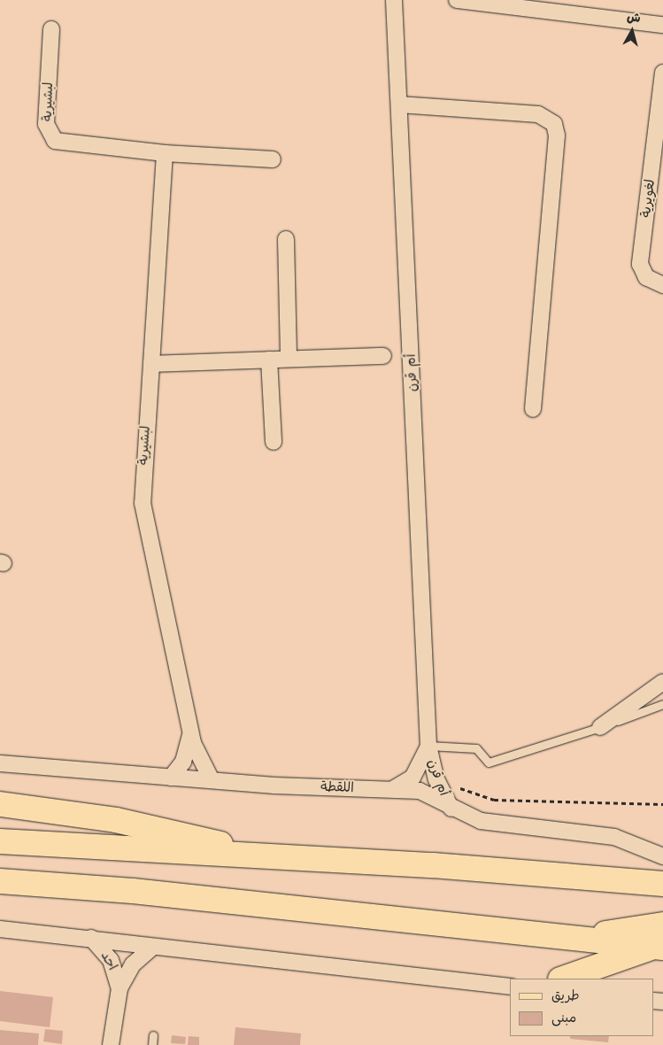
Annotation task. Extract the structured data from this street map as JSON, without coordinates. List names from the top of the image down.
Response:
{
  "streets": {
    "street": [
      "لبشيرية",
      "لغويرية",
      "أم قرن",
      "اللقطة",
      "احد"
    ]
  },
  "crossings": [
    ["لبشيرية", "اللقطة"],
    ["أم قرن", "اللقطة"]
  ],
  "legend": ["طريق", "مبنى"],
  "north": "top"
}
